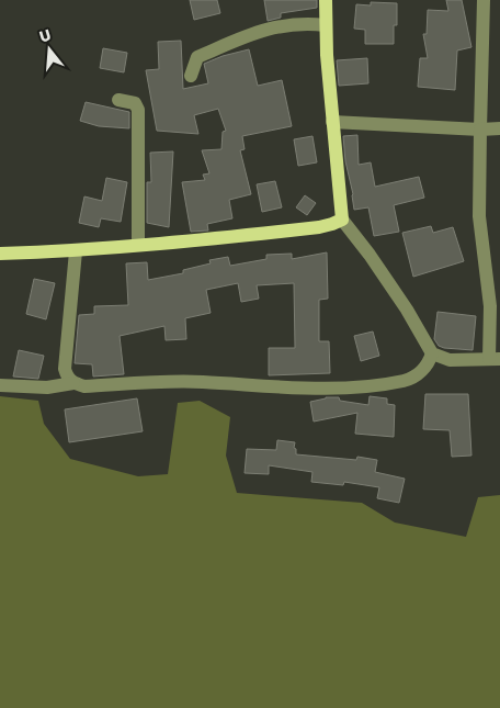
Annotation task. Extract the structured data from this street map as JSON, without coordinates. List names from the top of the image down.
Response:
{
  "north": "top"
}
